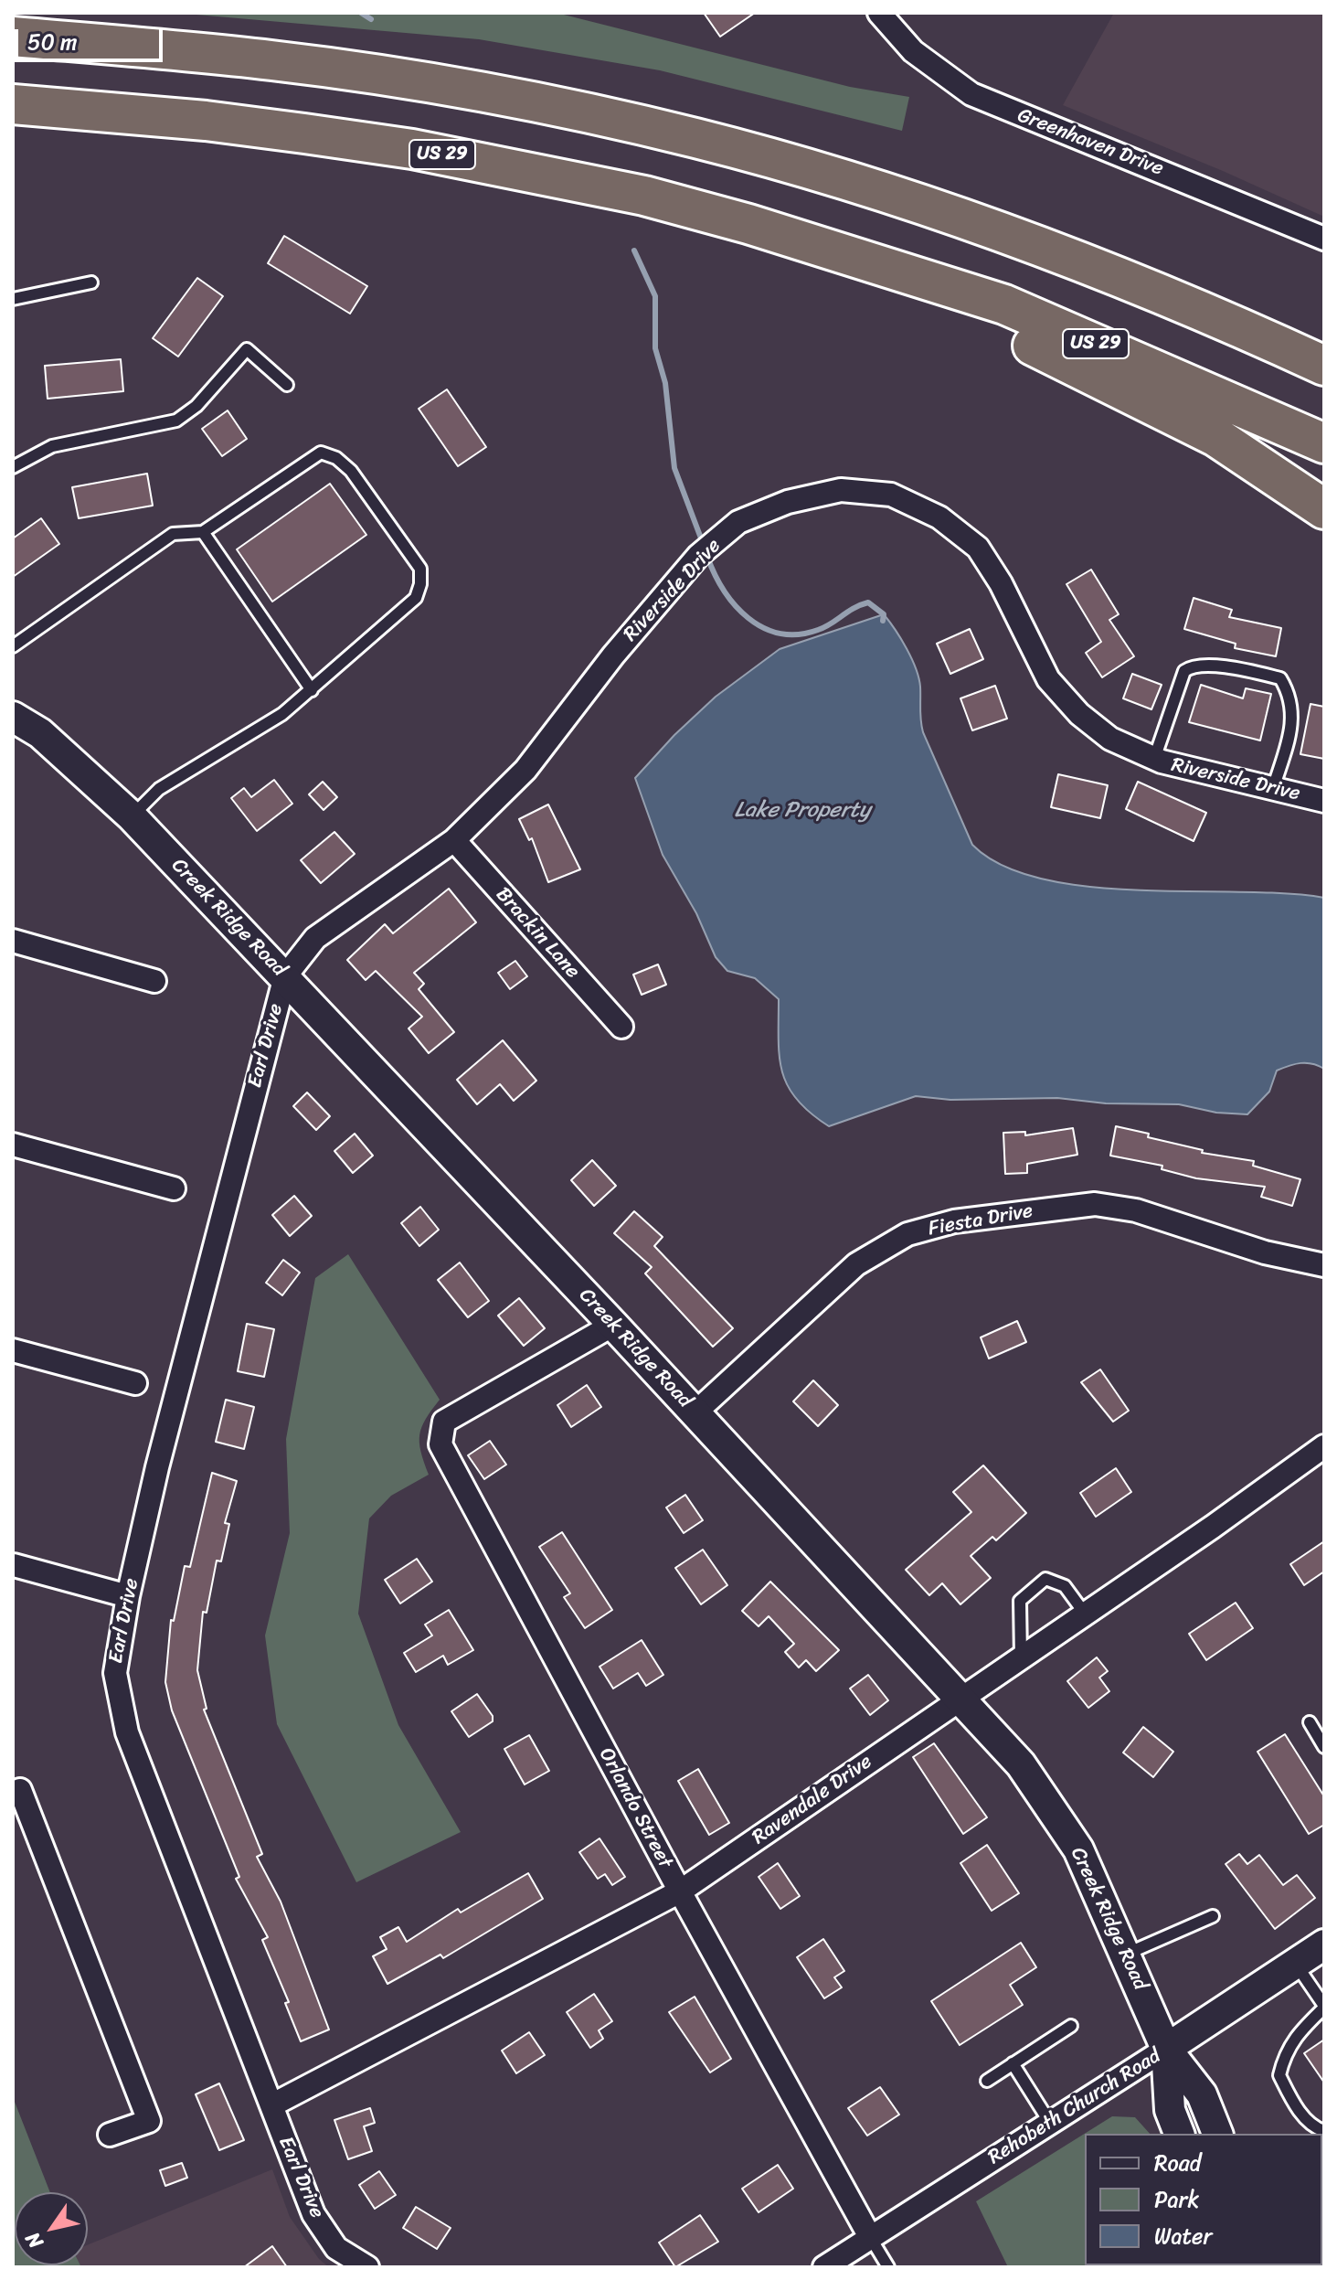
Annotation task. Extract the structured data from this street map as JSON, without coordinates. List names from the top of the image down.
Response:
{
  "streets": {
    "highway": ["US 29"],
    "main road": ["Creek Ridge Road", "Rehobeth Church Road"],
    "street": [
      "Greenhaven Drive",
      "Riverside Drive",
      "Brackin Lane",
      "Earl Drive",
      "Fiesta Drive",
      "Ravendale Drive",
      "Orlando Street"
    ]
  },
  "crossings": [
    ["Riverside Drive", "Creek Ridge Road"],
    ["Riverside Drive", "Brackin Lane"],
    ["Riverside Drive", "Earl Drive"],
    ["Creek Ridge Road", "Earl Drive"],
    ["Creek Ridge Road", "Fiesta Drive"],
    ["Creek Ridge Road", "Ravendale Drive"],
    ["Creek Ridge Road", "Orlando Street"],
    ["Creek Ridge Road", "Rehobeth Church Road"],
    ["Earl Drive", "Ravendale Drive"],
    ["Ravendale Drive", "Orlando Street"],
    ["Orlando Street", "Rehobeth Church Road"]
  ],
  "water": ["Lake Property"],
  "legend": ["Road", "Park", "Water"],
  "scale_bar": "50 m",
  "north": "bottom left"
}
